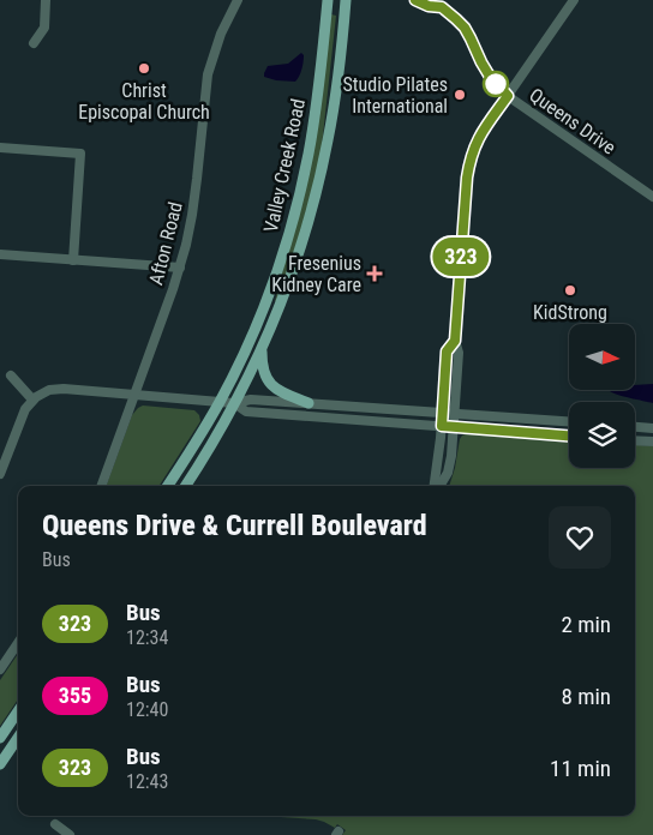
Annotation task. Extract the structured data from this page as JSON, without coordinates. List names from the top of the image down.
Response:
{
  "streets": {
    "main road": ["Valley Creek Road"],
    "street": ["Queens Drive", "Afton Road"]
  },
  "places": {
    "other": ["Christ Episcopal Church", "Studio Pilates International", "KidStrong"],
    "health": ["Fresenius Kidney Care"]
  },
  "lines": ["bus line 323"],
  "north": "right",
  "page": {
    "on_map": "323",
    "heading": ["Queens Drive & Currell Boulevard", "Bus"],
    "list": [
      {
        "mark": "323",
        "name": "Bus",
        "note": "12:34",
        "value": "2 min"
      },
      {
        "mark": "355",
        "name": "Bus",
        "note": "12:40",
        "value": "8 min"
      },
      {
        "mark": "323",
        "name": "Bus",
        "note": "12:43",
        "value": "11 min"
      }
    ]
  }
}
